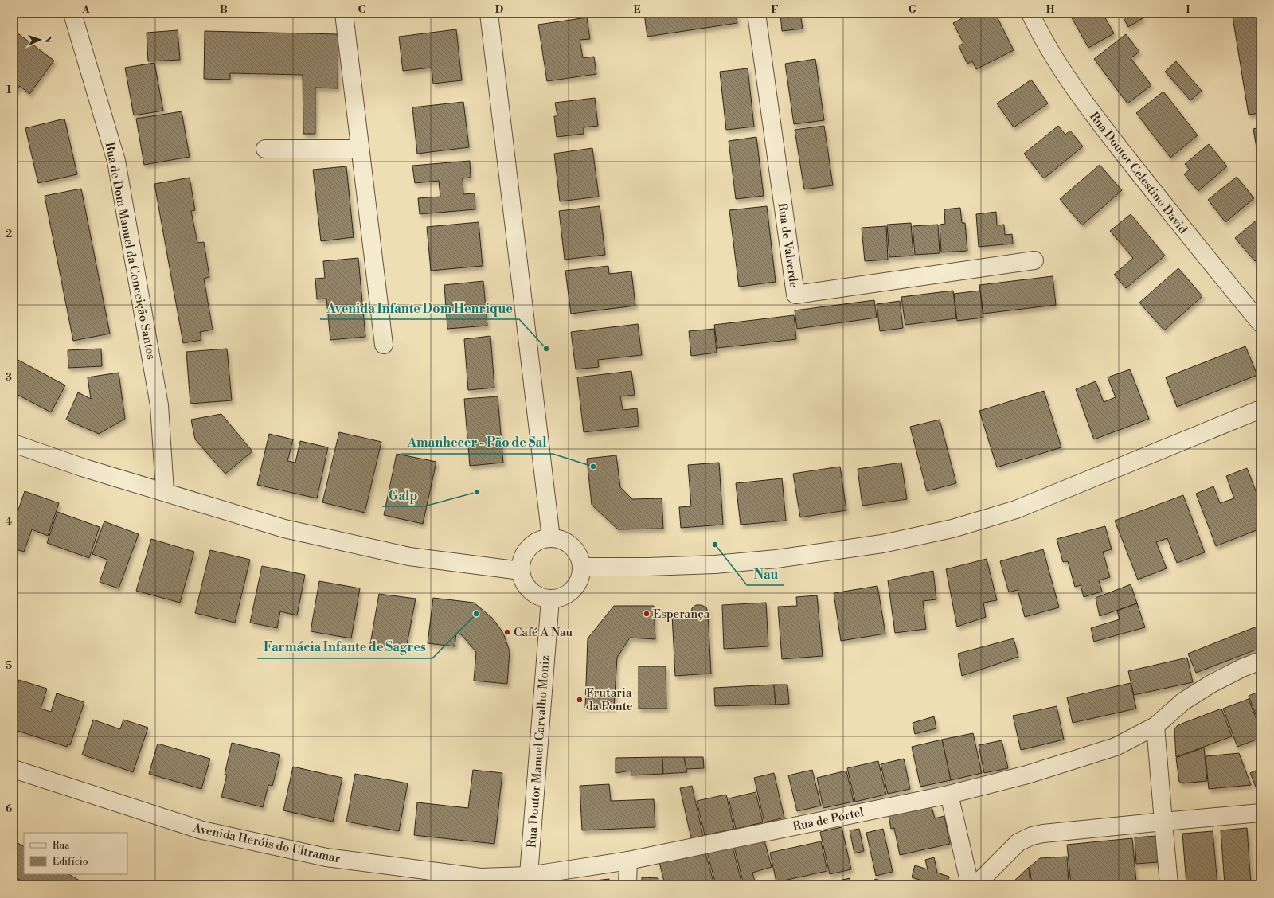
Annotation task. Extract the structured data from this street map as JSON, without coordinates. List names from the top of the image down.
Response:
{
  "streets": {
    "street": [
      "Rua Doutor Celestino David",
      "Rua de Valverde",
      "Rua de Dom Manuel da Conceição Santos",
      "Rua Doutor Manuel Carvalho Moniz",
      "Rua de Portel",
      "Avenida Heróis do Ultramar"
    ]
  },
  "crossings": [
    ["Rua Doutor Manuel Carvalho Moniz", "Rua de Portel"],
    ["Rua Doutor Manuel Carvalho Moniz", "Avenida Heróis do Ultramar"],
    ["Rua de Portel", "Avenida Heróis do Ultramar"]
  ],
  "places": [
    "Avenida Infante Dom Henrique",
    "Amanhecer - Pão de Sal",
    "Galp",
    "Nau",
    "Farmácia Infante de Sagres",
    "Esperança",
    "Café A Nau",
    "Frutaria da Ponte"
  ],
  "legend": ["Rua", "Edifício"],
  "north": "right",
  "grid": {
    "columns": [
      "A",
      "B",
      "C",
      "D",
      "E",
      "F",
      "G",
      "H",
      "I"
    ],
    "rows": [
      "1",
      "2",
      "3",
      "4",
      "5",
      "6"
    ]
  }
}
